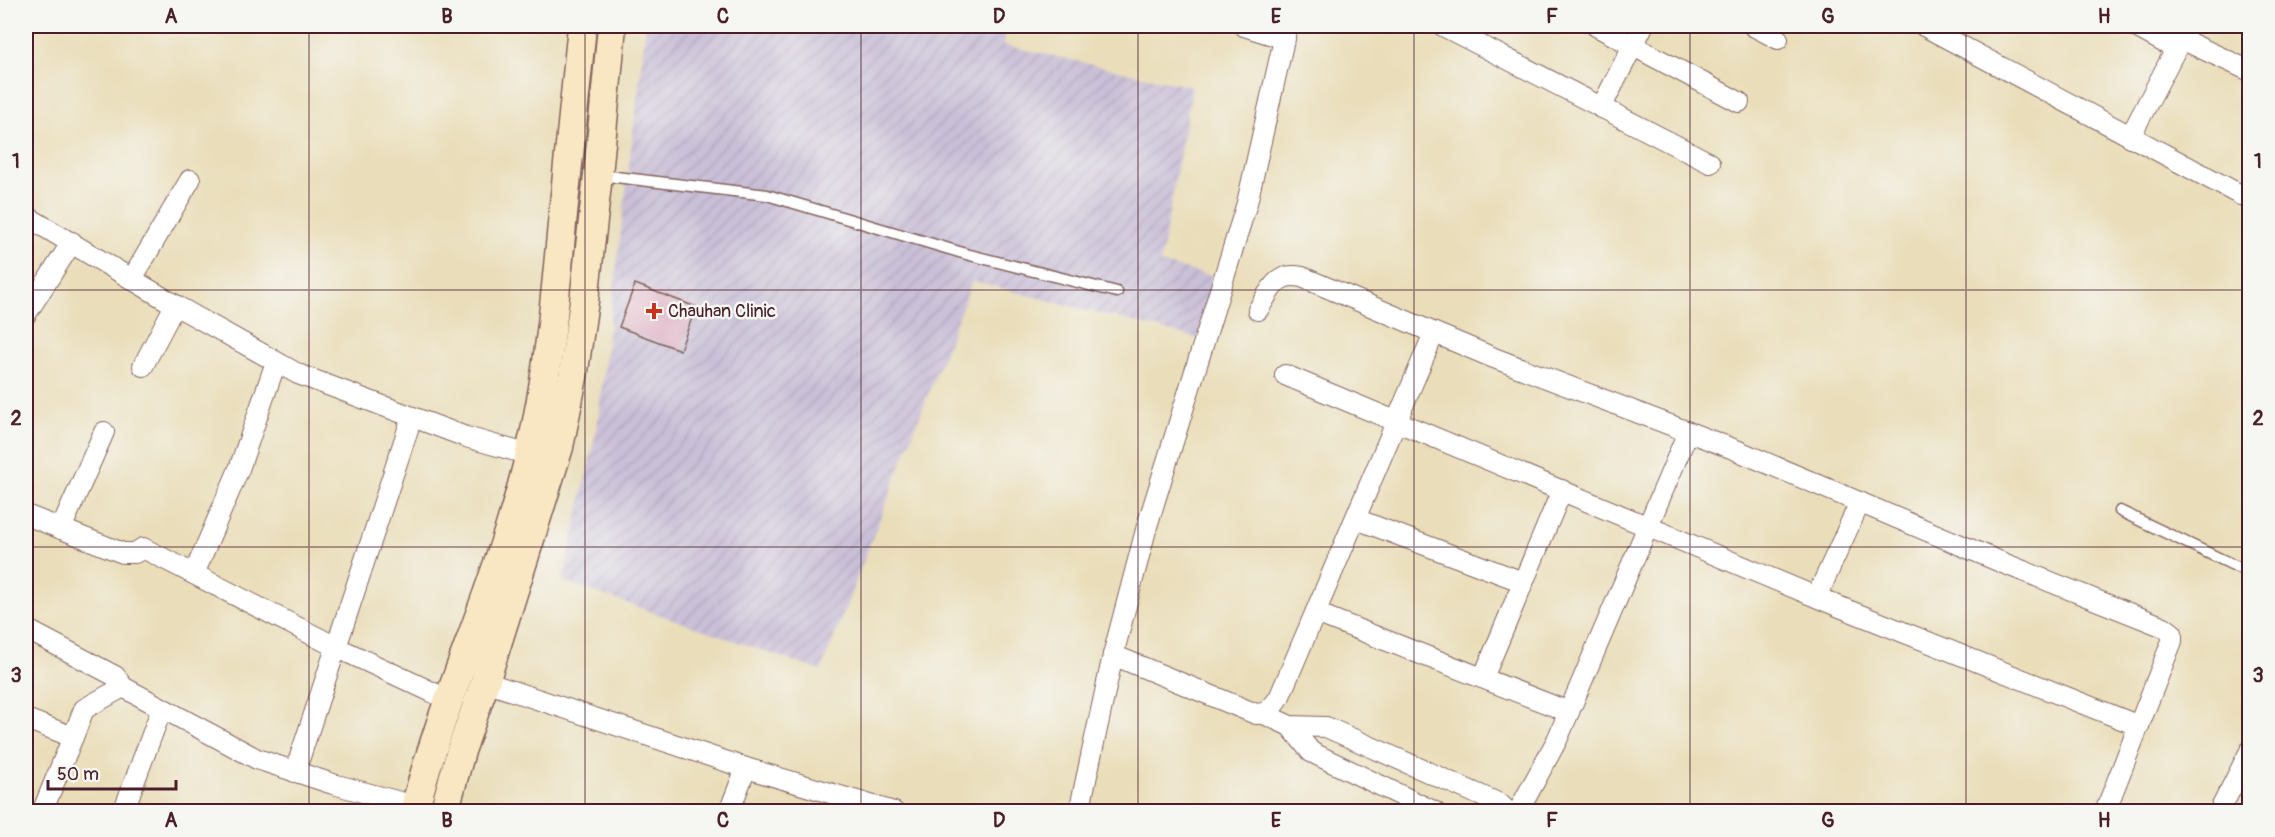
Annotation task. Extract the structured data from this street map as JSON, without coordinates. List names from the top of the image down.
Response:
{
  "places": {
    "health": ["Chauhan Clinic"]
  },
  "scale_bar": "50 m",
  "grid": {
    "columns": [
      "A",
      "B",
      "C",
      "D",
      "E",
      "F",
      "G",
      "H"
    ],
    "rows": ["1", "2", "3"]
  }
}
